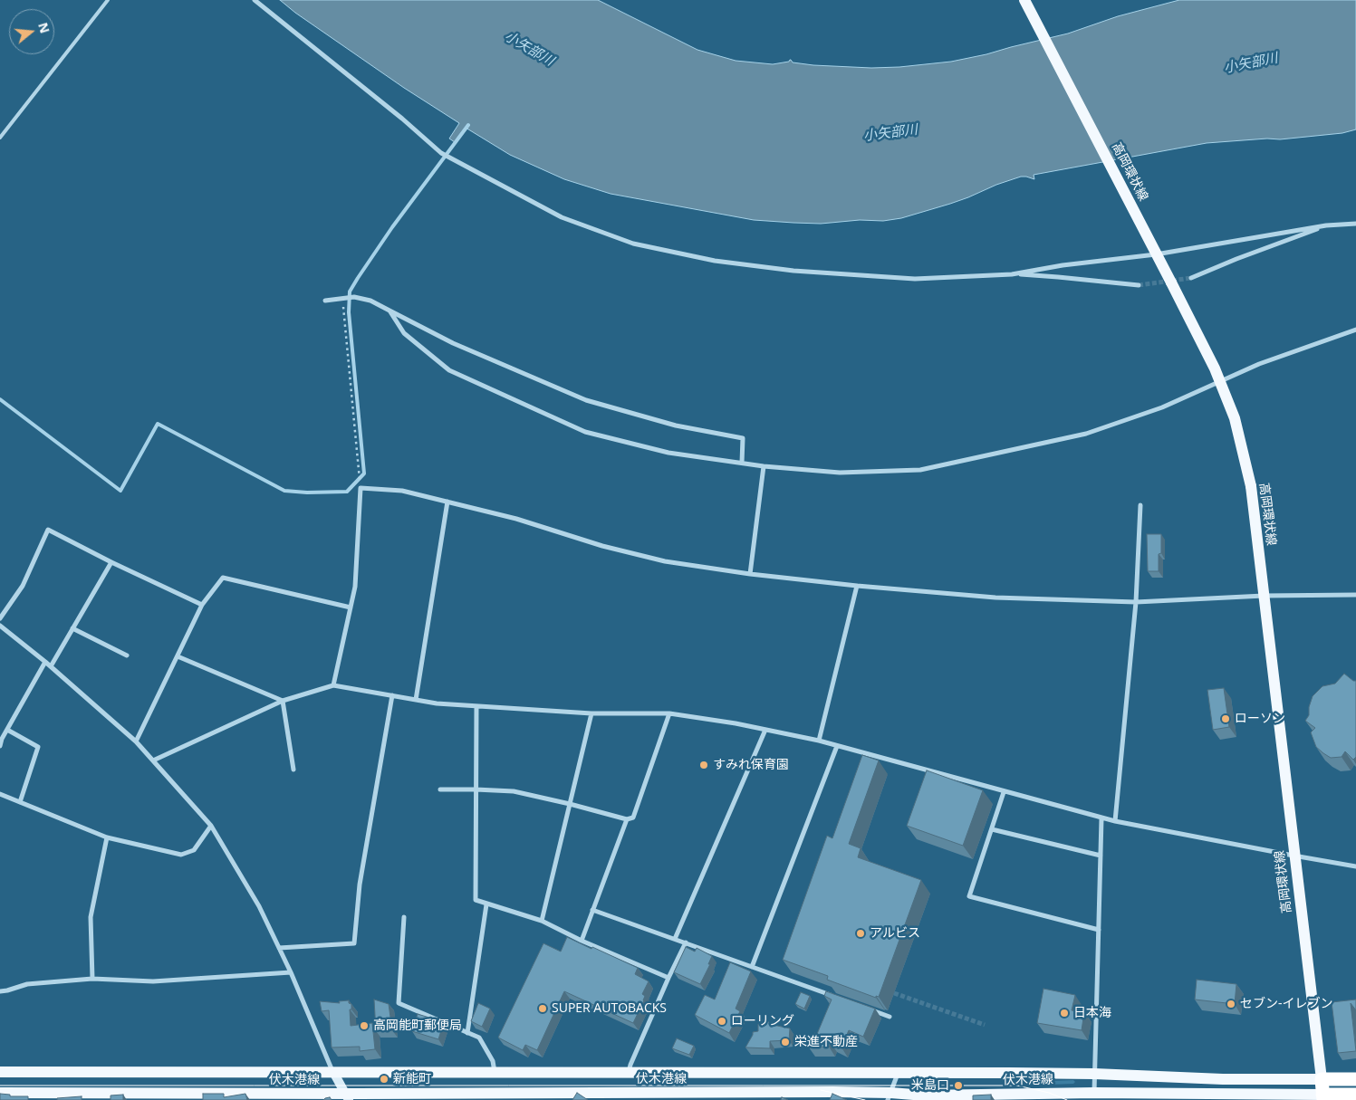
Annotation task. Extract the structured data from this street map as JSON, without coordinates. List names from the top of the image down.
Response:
{
  "streets": {
    "main road": ["高岡環状線", "伏木港線"]
  },
  "crossings": [
    ["高岡環状線", "伏木港線"]
  ],
  "water": ["小矢部川"],
  "places": [
    "ローソン",
    "すみれ保育園",
    "アルビス",
    "セブン-イレブン",
    "SUPER AUTOBACKS",
    "日本海",
    "ローリング",
    "高岡能町郵便局",
    "栄進不動産",
    "新能町",
    "米島口"
  ],
  "north": "right"
}
